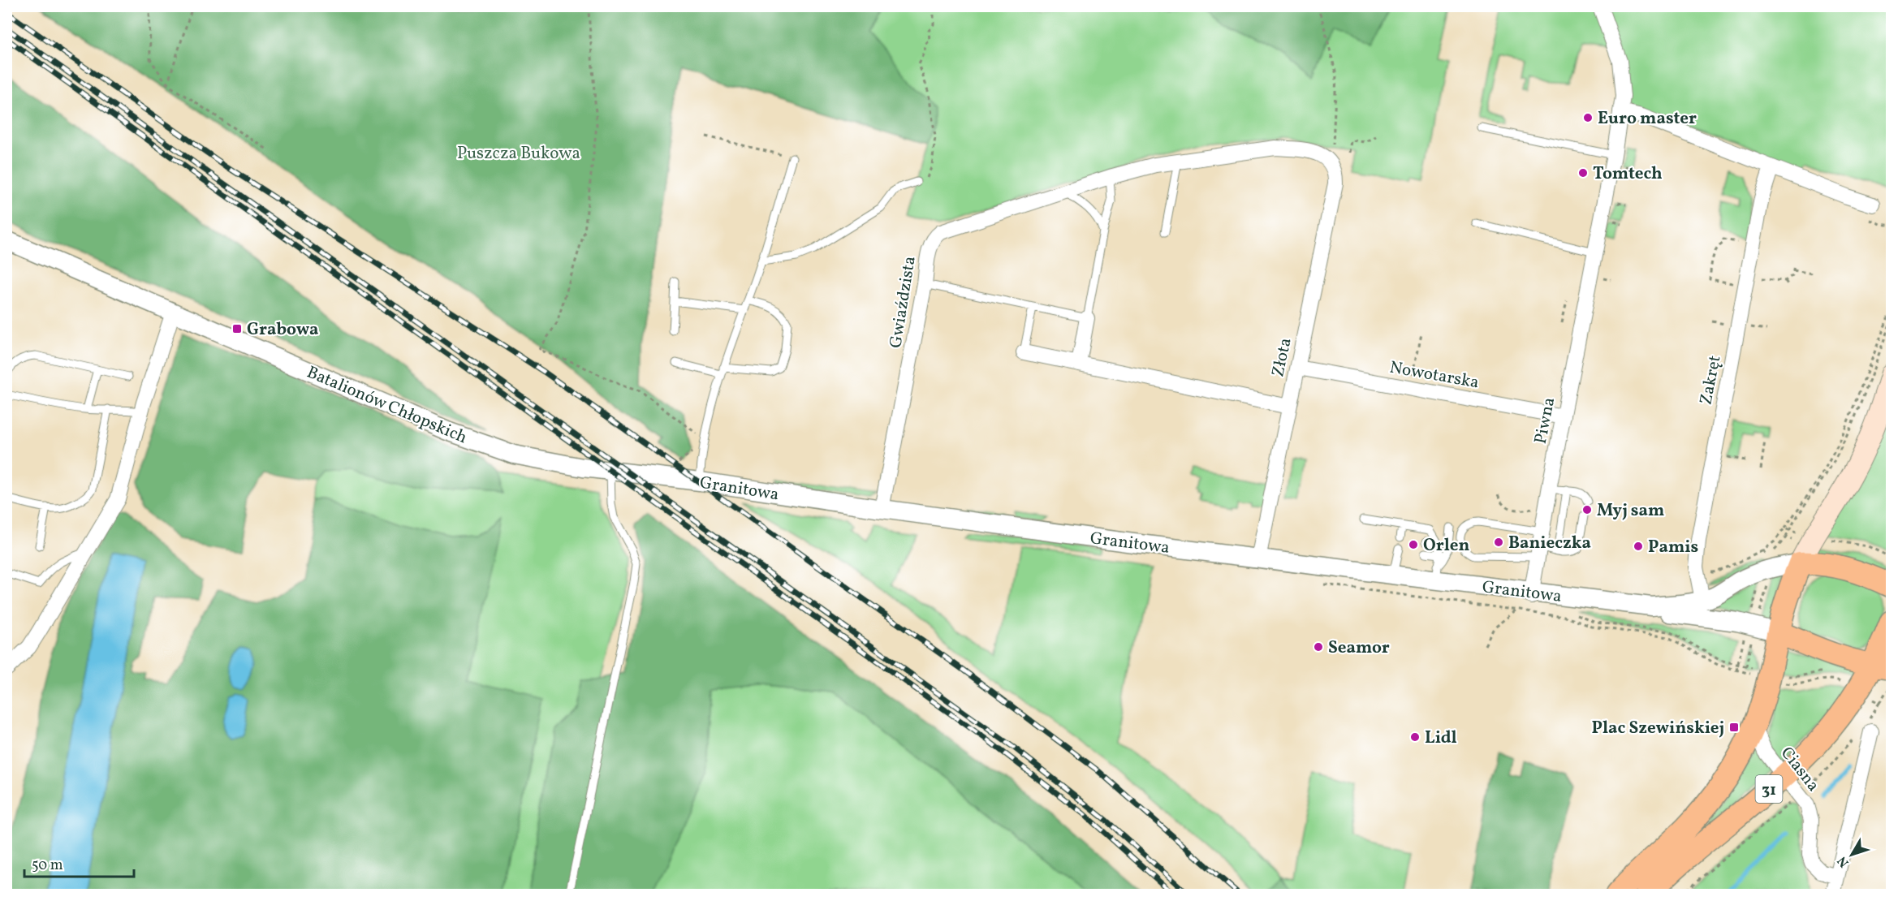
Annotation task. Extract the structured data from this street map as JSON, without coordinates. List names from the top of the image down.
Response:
{
  "streets": {
    "main road": ["31"],
    "street": [
      "Gwiaździsta",
      "Złota",
      "Nowotarska",
      "Zakręt",
      "Batalionów Chłopskich",
      "Piwna",
      "Granitowa",
      "Ciasna"
    ]
  },
  "crossings": [
    ["Gwiaździsta", "Złota"],
    ["Gwiaździsta", "Granitowa"],
    ["Złota", "Nowotarska"],
    ["Złota", "Granitowa"],
    ["Nowotarska", "Piwna"],
    ["Zakręt", "Granitowa"],
    ["Batalionów Chłopskich", "Granitowa"],
    ["Piwna", "Granitowa"],
    ["Granitowa", "31"],
    ["Ciasna", "31"]
  ],
  "parks": ["Puszcza Bukowa"],
  "places": {
    "other": [
      "Euro master",
      "Tomtech",
      "Myj sam",
      "Banieczka",
      "Orlen",
      "Pamis",
      "Seamor",
      "Lidl"
    ],
    "transit": ["Grabowa", "Plac Szewińskiej"]
  },
  "scale_bar": "50 m",
  "north": "bottom left"
}
